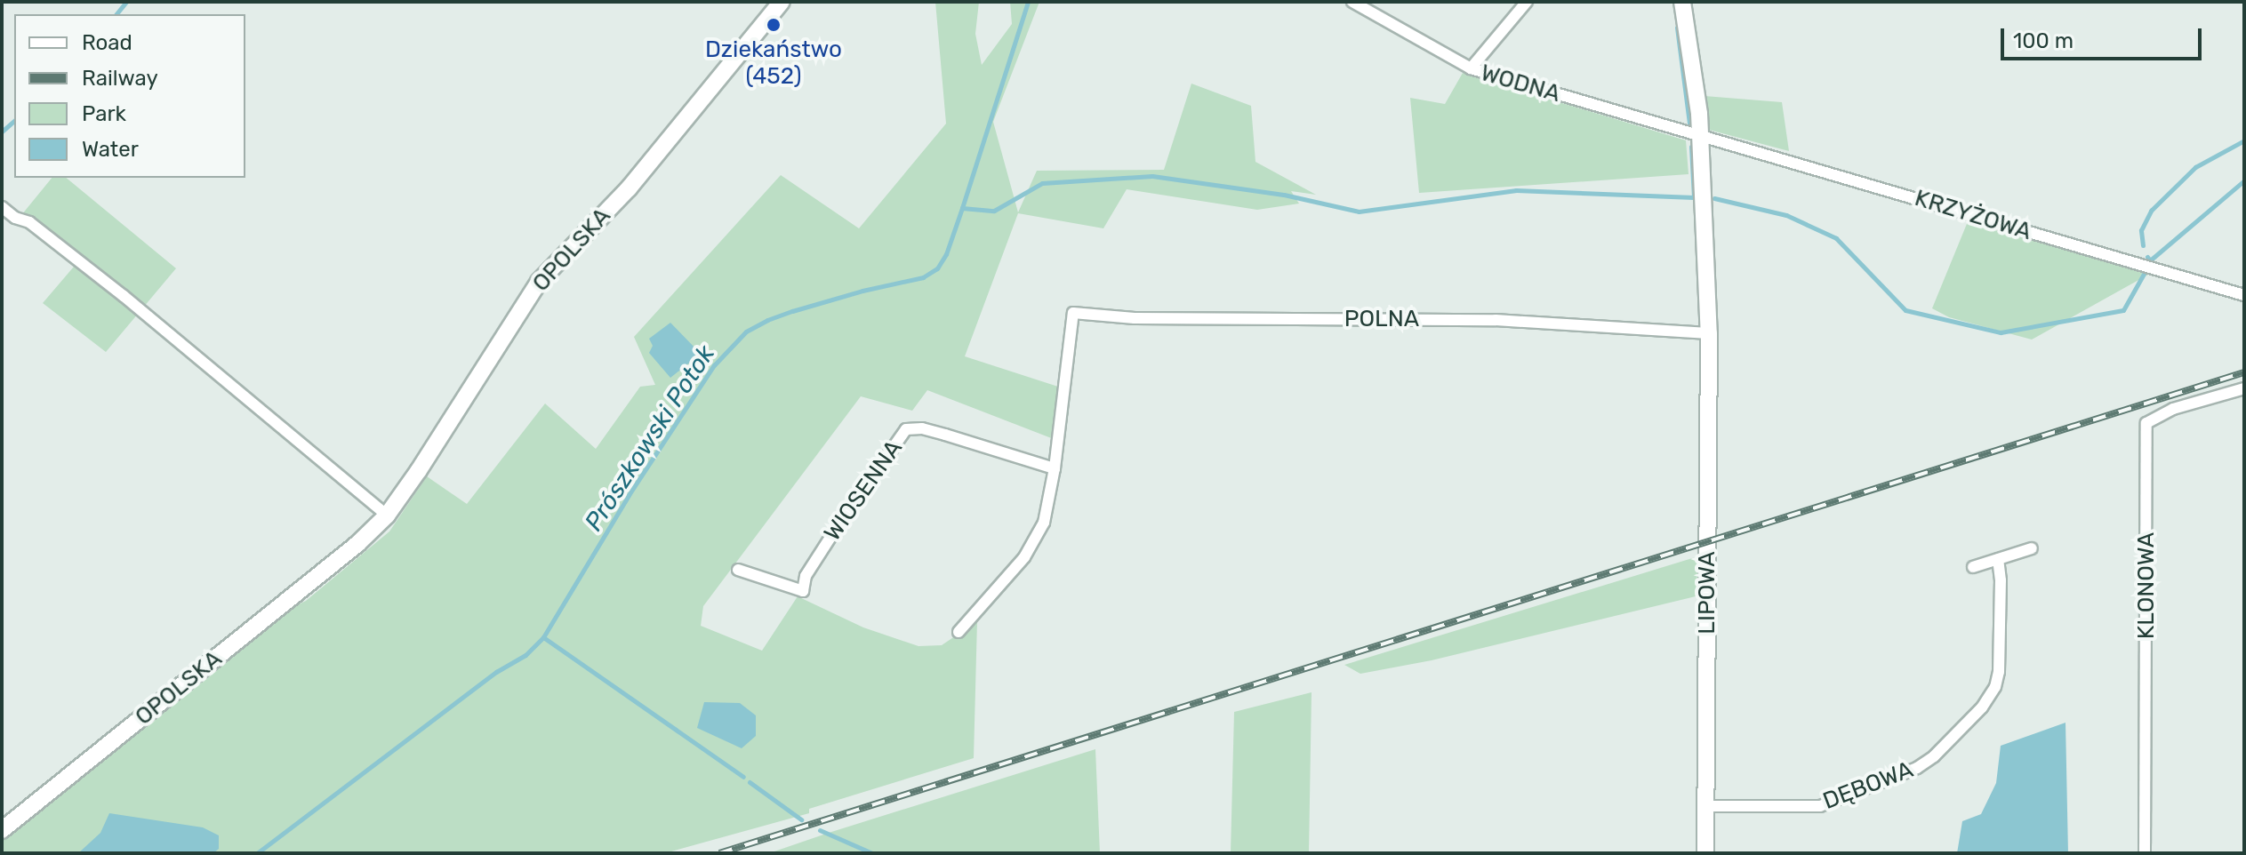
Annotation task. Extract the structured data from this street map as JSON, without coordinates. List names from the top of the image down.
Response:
{
  "streets": {
    "street": [
      "WODNA",
      "KRZYŻOWA",
      "OPOLSKA",
      "POLNA",
      "WIOSENNA",
      "KLONOWA",
      "LIPOWA",
      "DĘBOWA"
    ]
  },
  "crossings": [
    ["WODNA", "KRZYŻOWA"],
    ["POLNA", "WIOSENNA"],
    ["POLNA", "LIPOWA"],
    ["LIPOWA", "DĘBOWA"]
  ],
  "water": ["Prószkowski Potok"],
  "places": ["Dziekaństwo (452)"],
  "legend": [
    "Road",
    "Railway",
    "Park",
    "Water"
  ],
  "scale_bar": "100 m"
}
